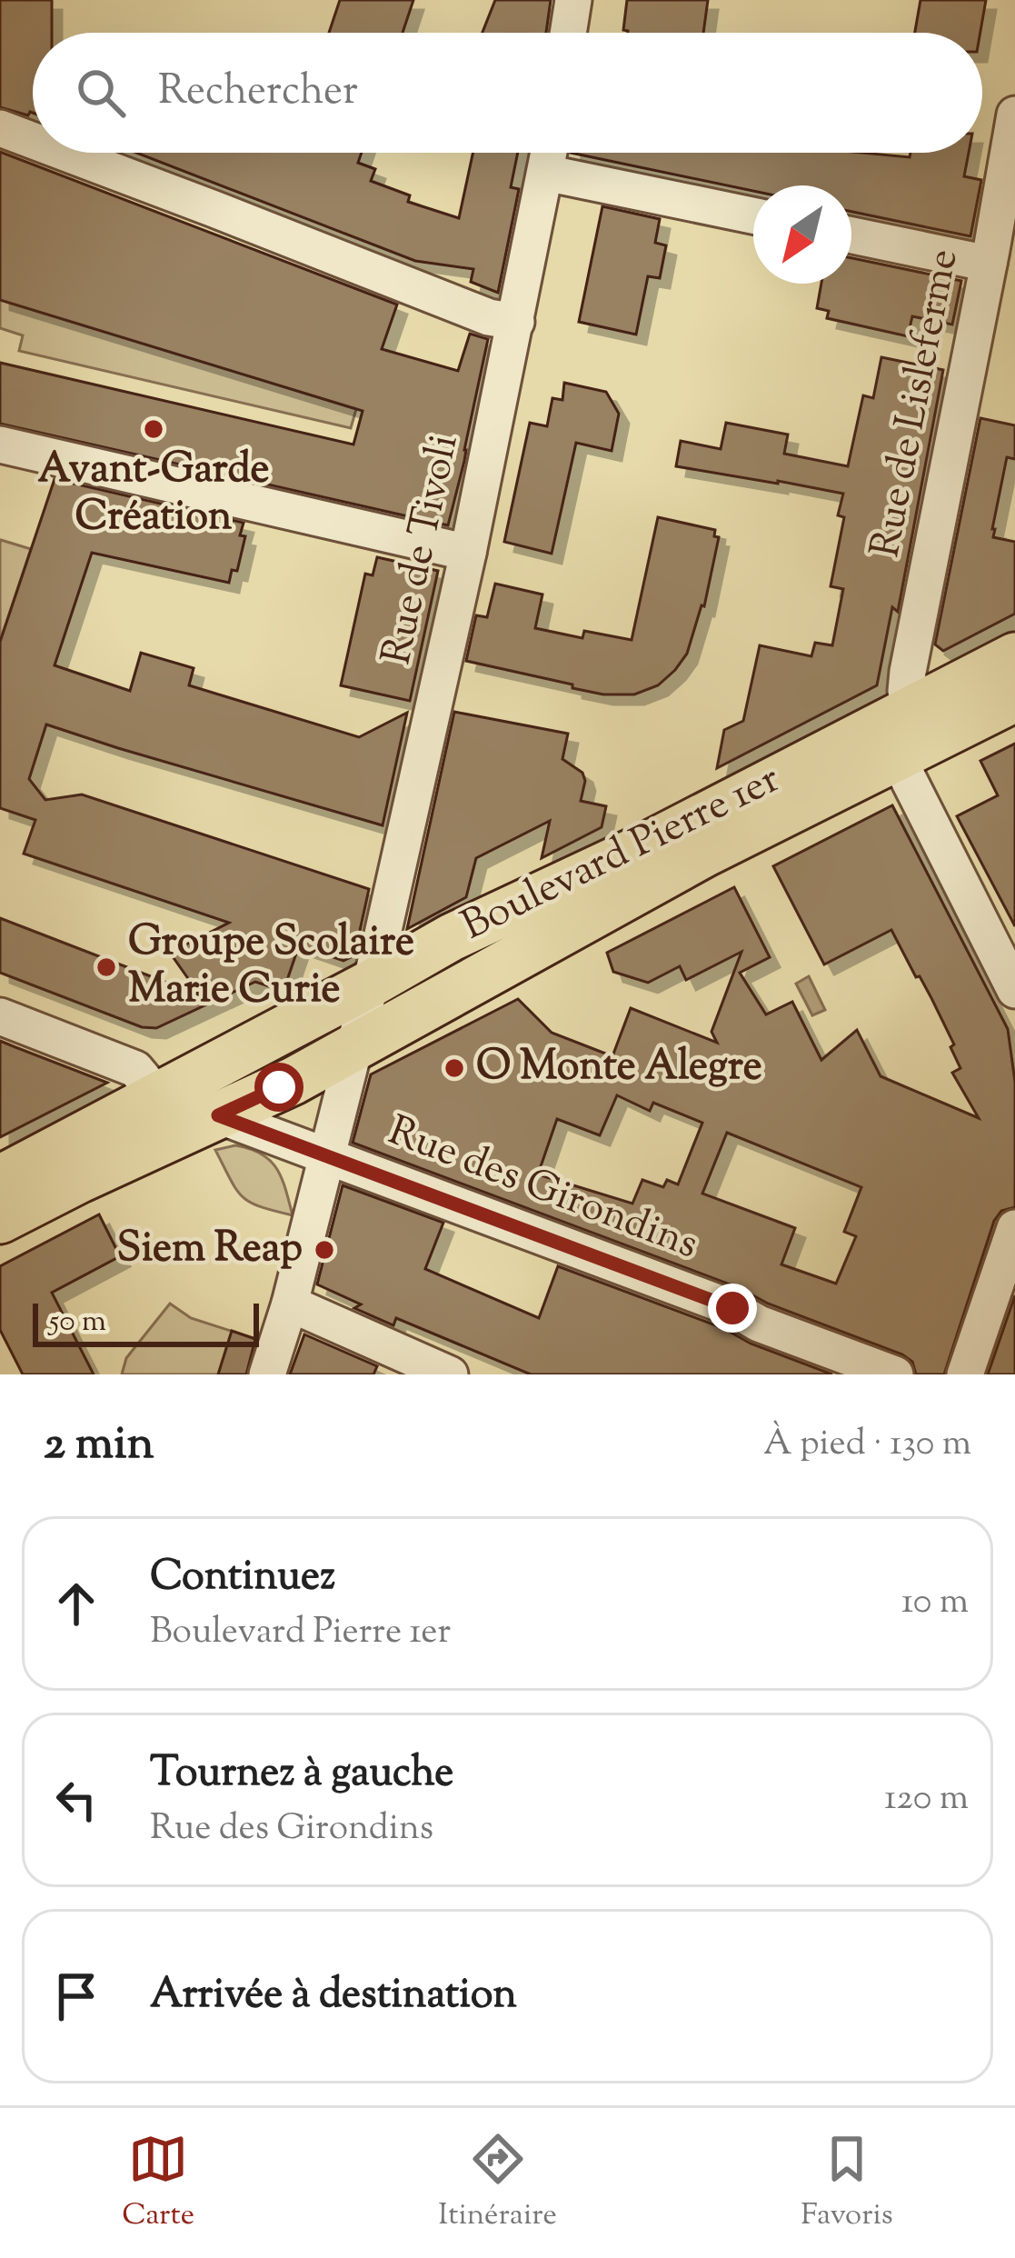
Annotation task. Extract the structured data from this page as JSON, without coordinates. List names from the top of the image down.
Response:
{
  "streets": {
    "main road": ["Boulevard Pierre 1er"],
    "street": ["Rue de Lisleferme", "Rue de Tivoli", "Rue des Girondins"]
  },
  "crossings": [
    ["Rue de Lisleferme", "Boulevard Pierre 1er"],
    ["Rue de Tivoli", "Boulevard Pierre 1er"],
    ["Rue de Tivoli", "Rue des Girondins"],
    ["Boulevard Pierre 1er", "Rue des Girondins"]
  ],
  "places": [
    "Avant-Garde Création",
    "Groupe Scolaire Marie Curie",
    "O Monte Alegre",
    "Siem Reap"
  ],
  "scale_bar": "50 m",
  "north": "bottom left",
  "page": {
    "search": "Rechercher",
    "scale": "50 m",
    "heading": ["2 min", "À pied · 130 m"],
    "list": [
      ["Continuez", "Boulevard Pierre 1er", "10 m"],
      ["Tournez à gauche", "Rue des Girondins", "120 m"],
      "Arrivée à destination"
    ],
    "nav": ["Carte", "Itinéraire", "Favoris"]
  }
}
